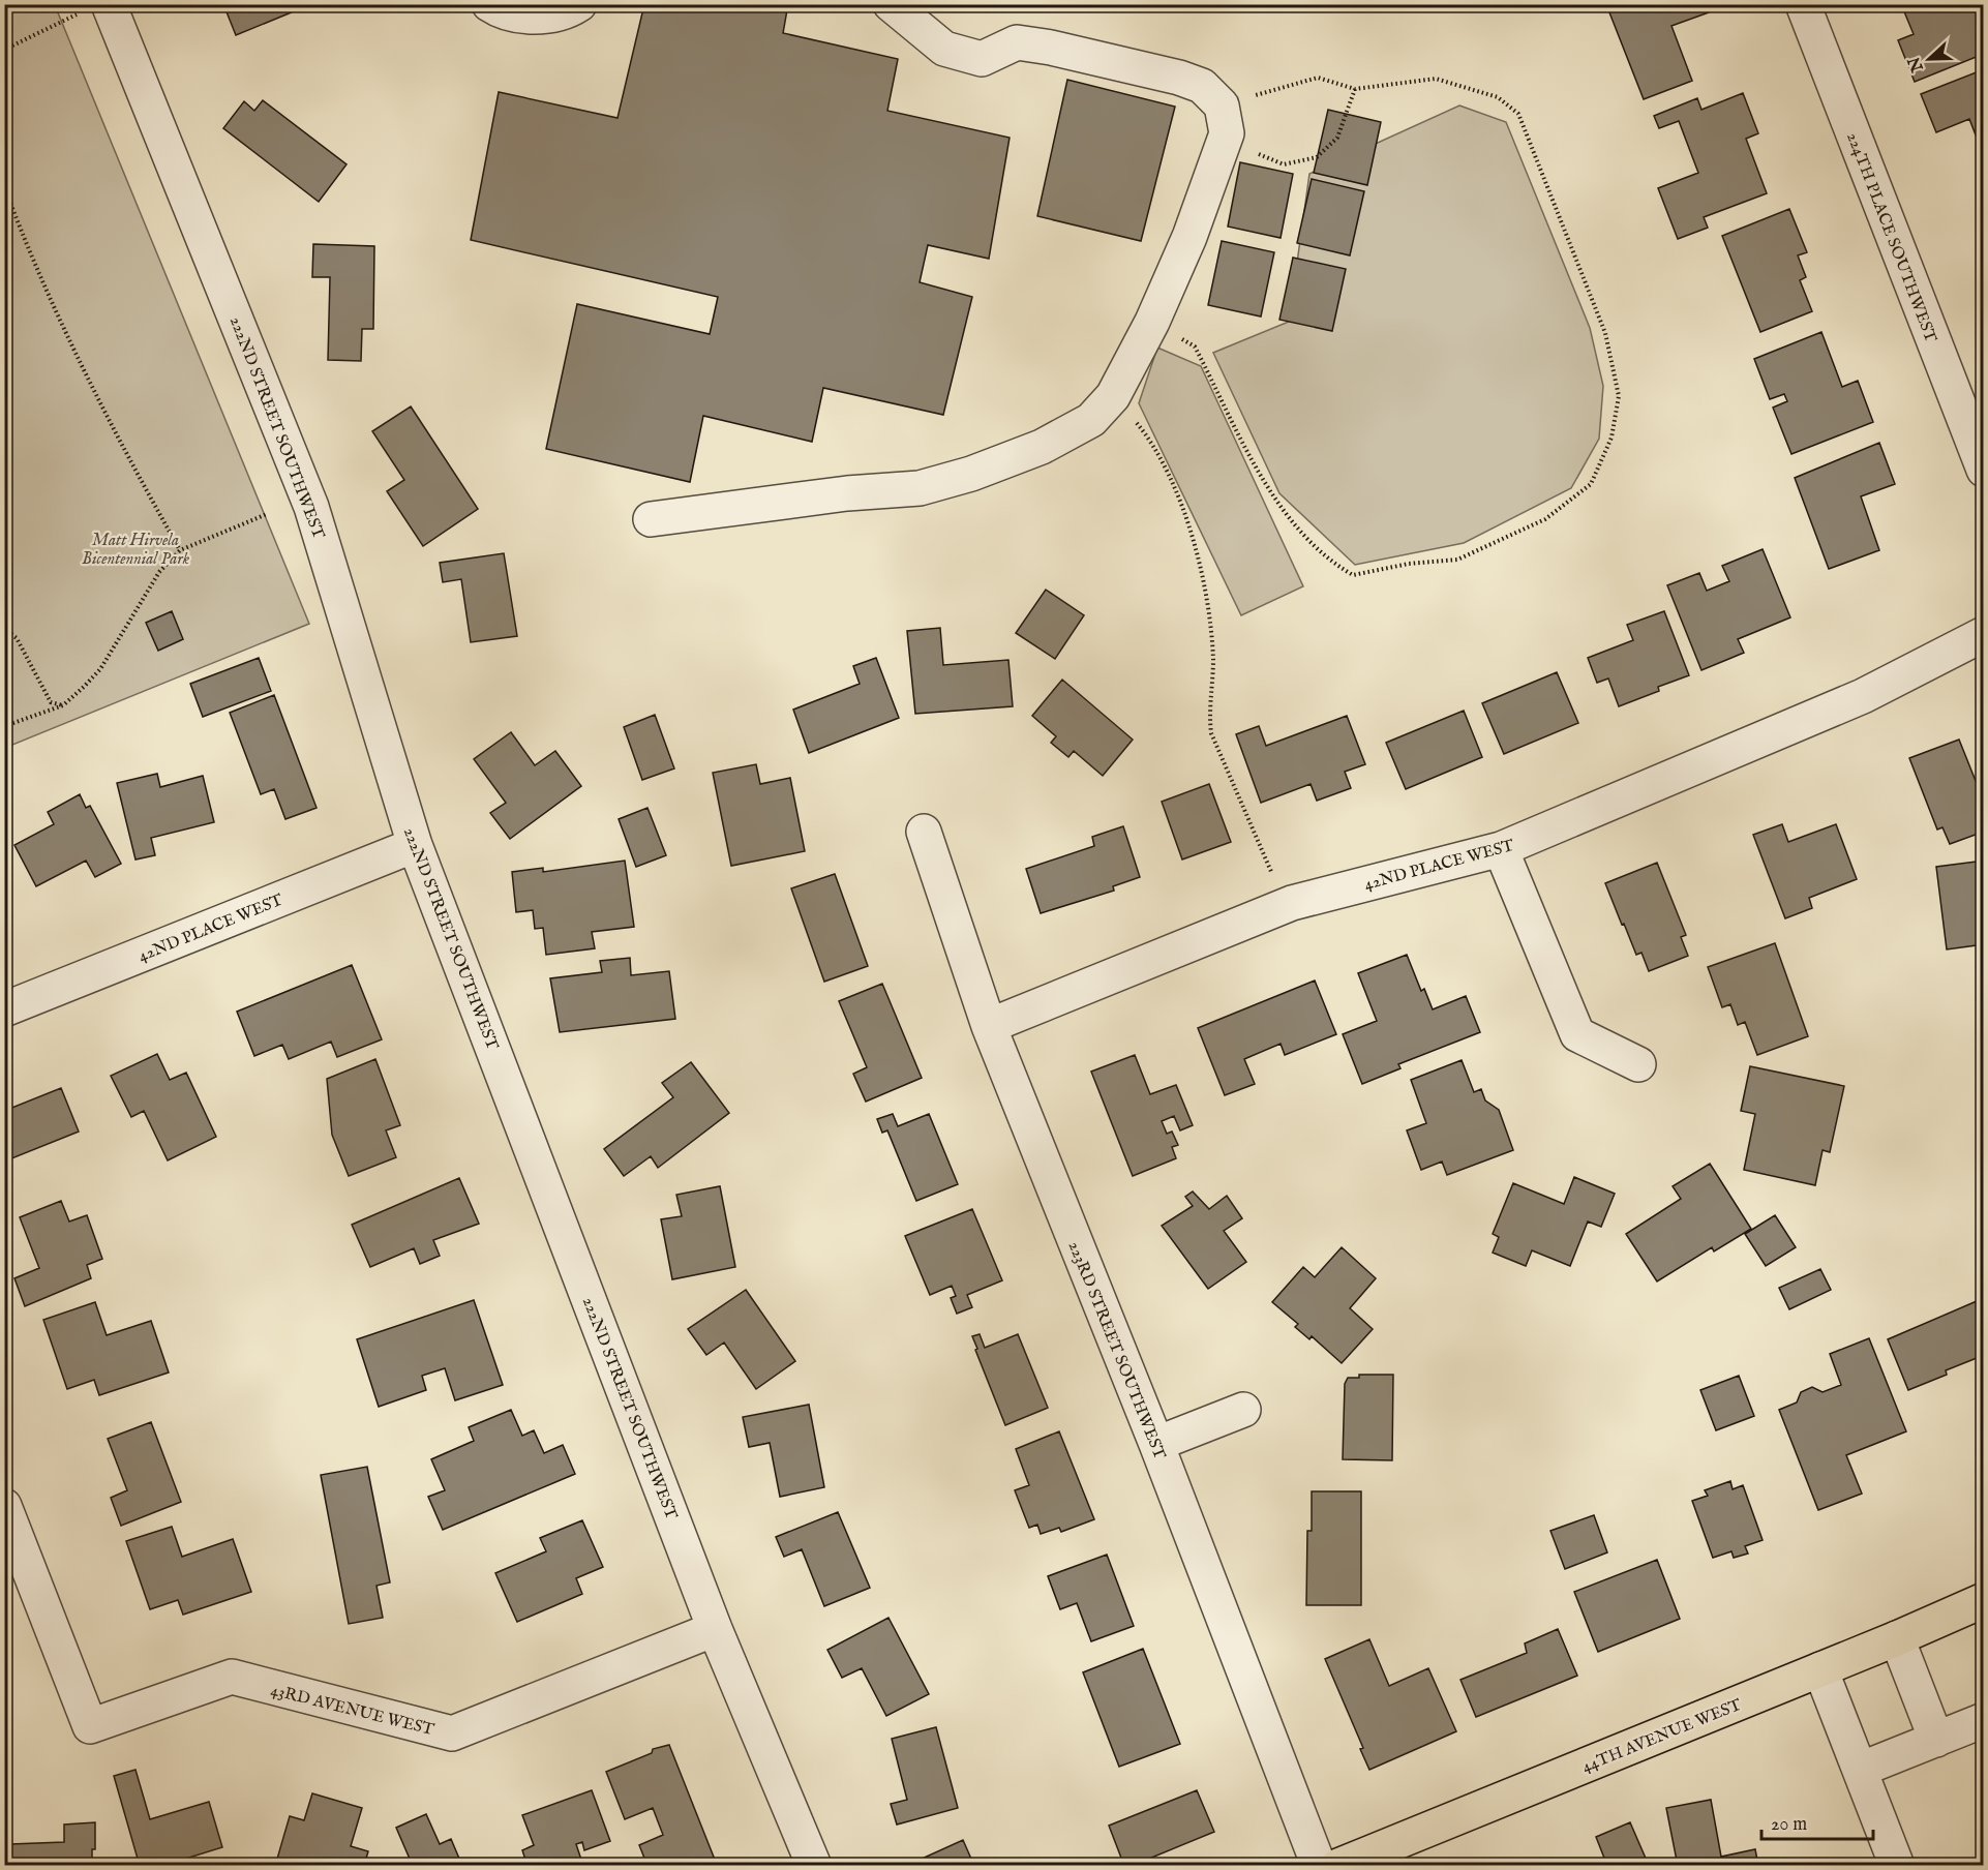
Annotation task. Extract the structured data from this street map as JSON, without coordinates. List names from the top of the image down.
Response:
{
  "streets": {
    "main road": ["44TH AVENUE WEST"],
    "street": [
      "224TH PLACE SOUTHWEST",
      "222ND STREET SOUTHWEST",
      "42ND PLACE WEST",
      "223RD STREET SOUTHWEST",
      "43RD AVENUE WEST"
    ]
  },
  "crossings": [
    ["222ND STREET SOUTHWEST", "42ND PLACE WEST"],
    ["222ND STREET SOUTHWEST", "43RD AVENUE WEST"],
    ["42ND PLACE WEST", "223RD STREET SOUTHWEST"]
  ],
  "parks": ["Matt Hirvela Bicentennial Park"],
  "scale_bar": "20 m",
  "north": "left"
}
